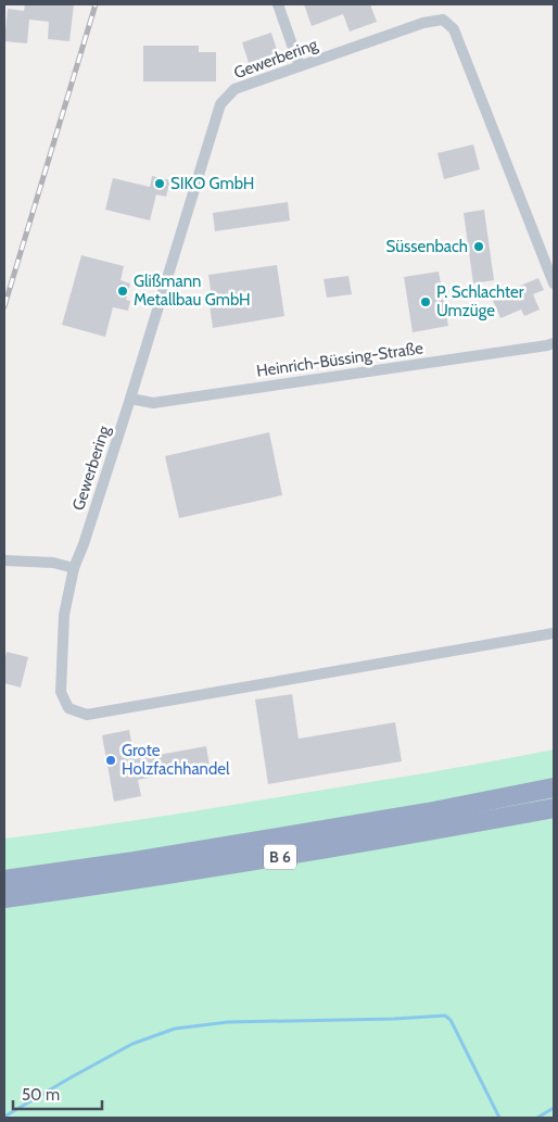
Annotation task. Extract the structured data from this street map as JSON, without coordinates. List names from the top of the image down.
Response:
{
  "streets": {
    "highway": ["B 6"],
    "street": ["Gewerbering", "Heinrich-Büssing-Straße"]
  },
  "crossings": [
    ["Gewerbering", "Heinrich-Büssing-Straße"]
  ],
  "places": [
    "SIKO GmbH",
    "Süssenbach",
    "Glißmann Metallbau GmbH",
    "P. Schlachter Umzüge",
    "Grote Holzfachhandel"
  ],
  "scale_bar": "50 m"
}
